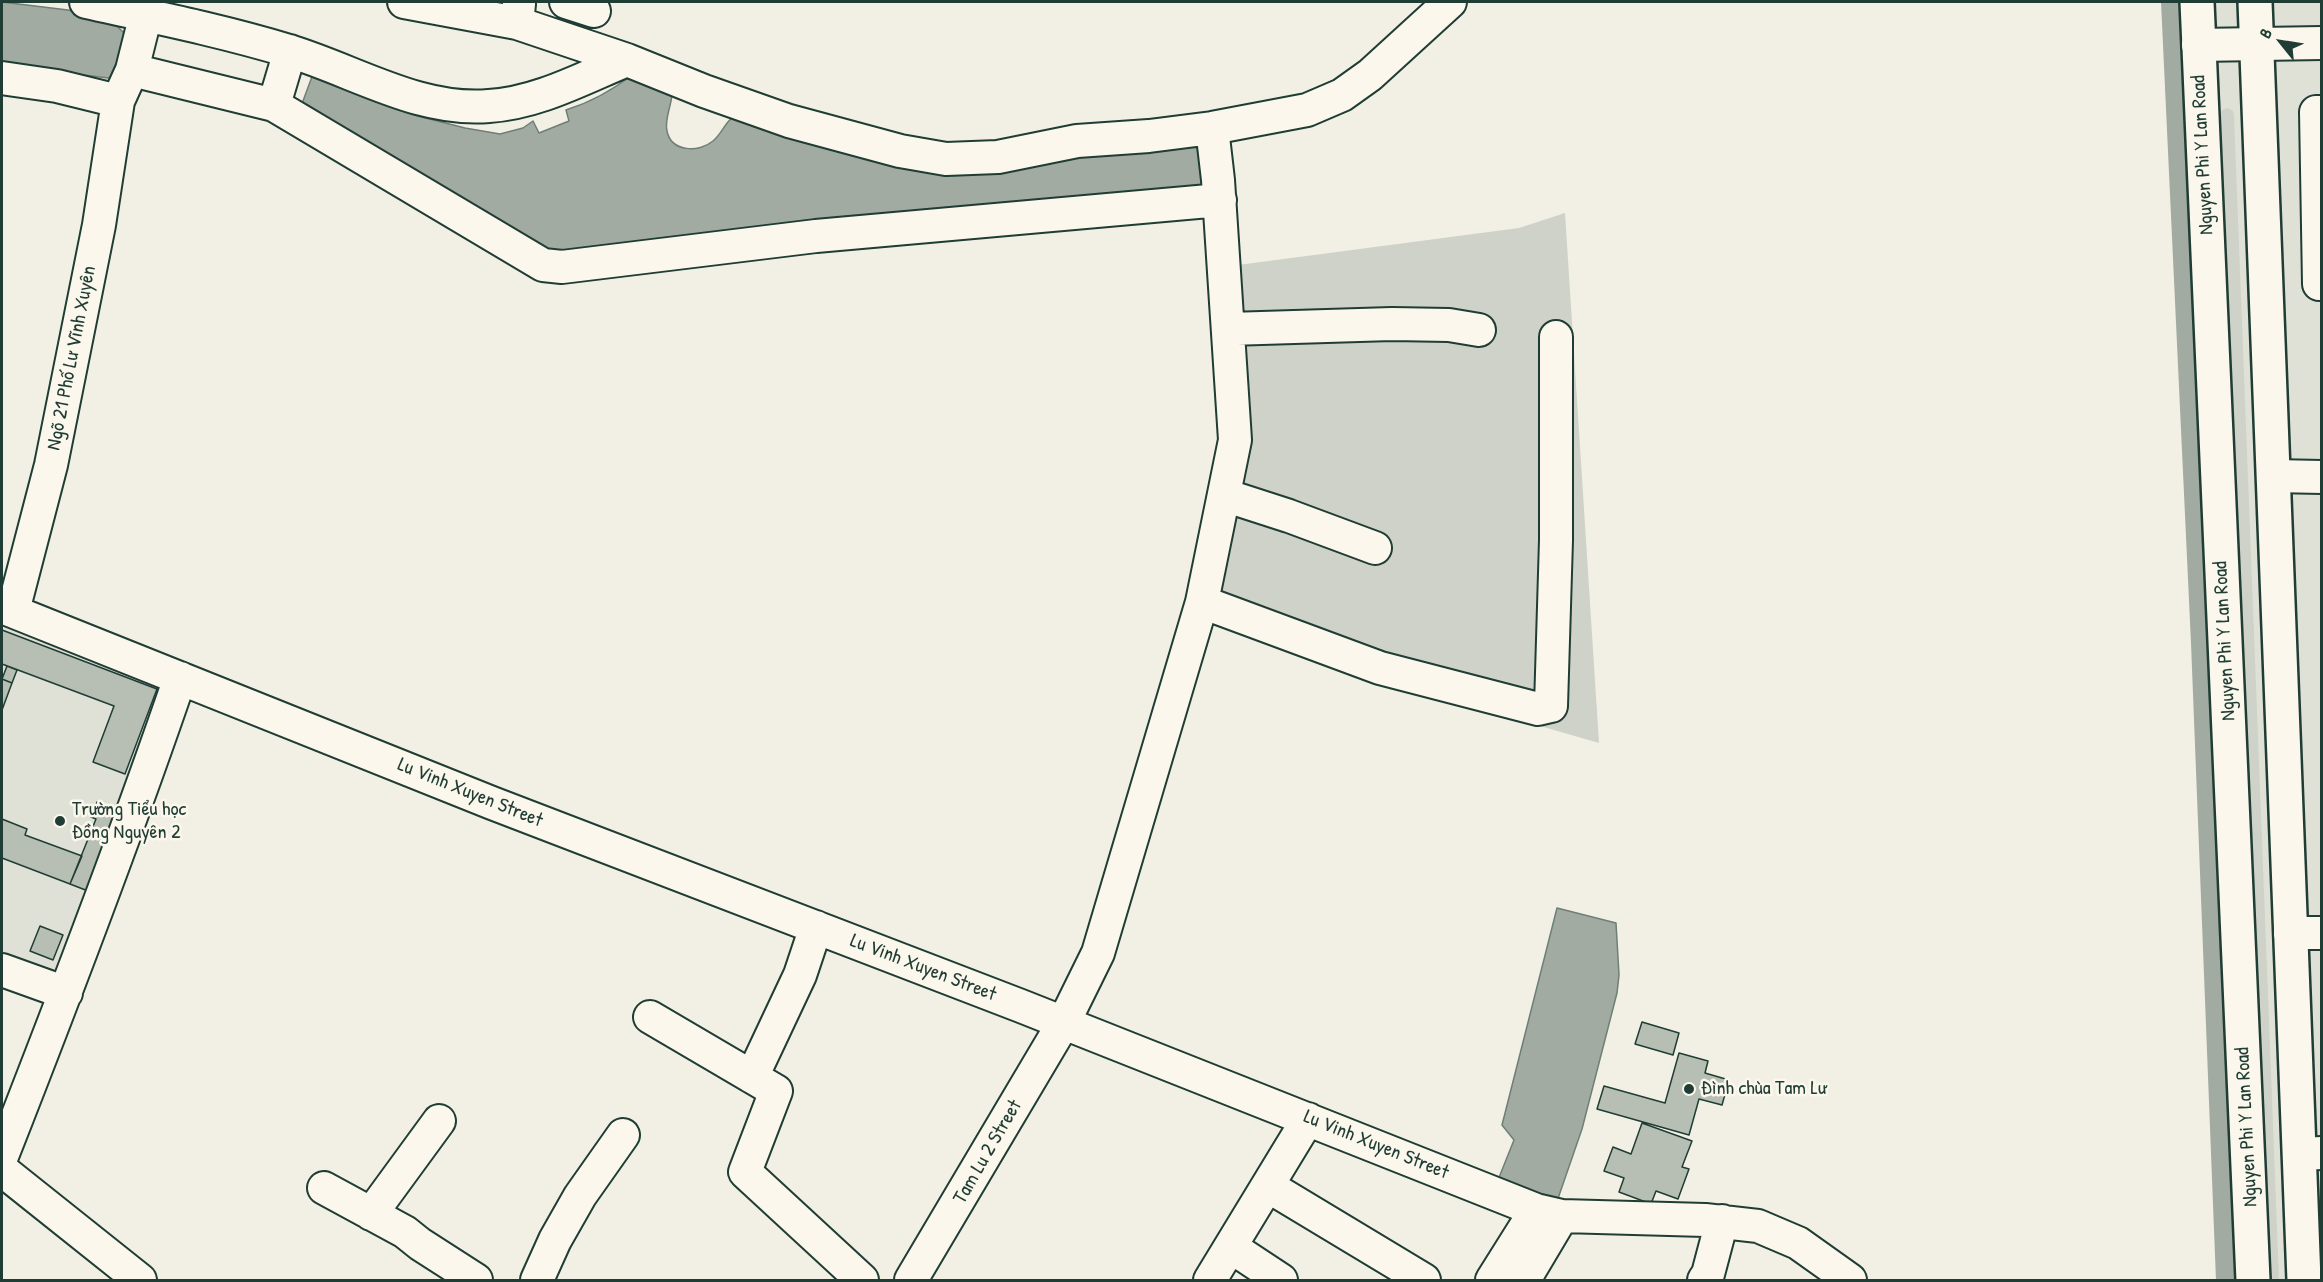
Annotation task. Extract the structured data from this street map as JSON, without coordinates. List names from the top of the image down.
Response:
{
  "streets": {
    "main road": ["Nguyen Phi Y Lan Road"],
    "street": ["Ngõ 21 Phố Lư Vĩnh Xuyên", "Lu Vinh Xuyen Street", "Tam Lu 2 Street"]
  },
  "crossings": [
    ["Ngõ 21 Phố Lư Vĩnh Xuyên", "Lu Vinh Xuyen Street"],
    ["Lu Vinh Xuyen Street", "Tam Lu 2 Street"]
  ],
  "places": ["Trường Tiểu học Đồng Nguyên 2", "Đình chùa Tam Lư"],
  "north": "top left"
}
